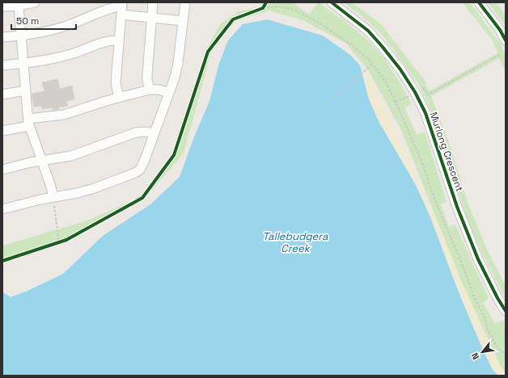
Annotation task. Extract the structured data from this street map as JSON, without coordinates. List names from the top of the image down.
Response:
{
  "streets": {
    "street": ["Murlong Crescent"]
  },
  "water": ["Tallebudgera Creek"],
  "scale_bar": "50 m",
  "north": "bottom left"
}
